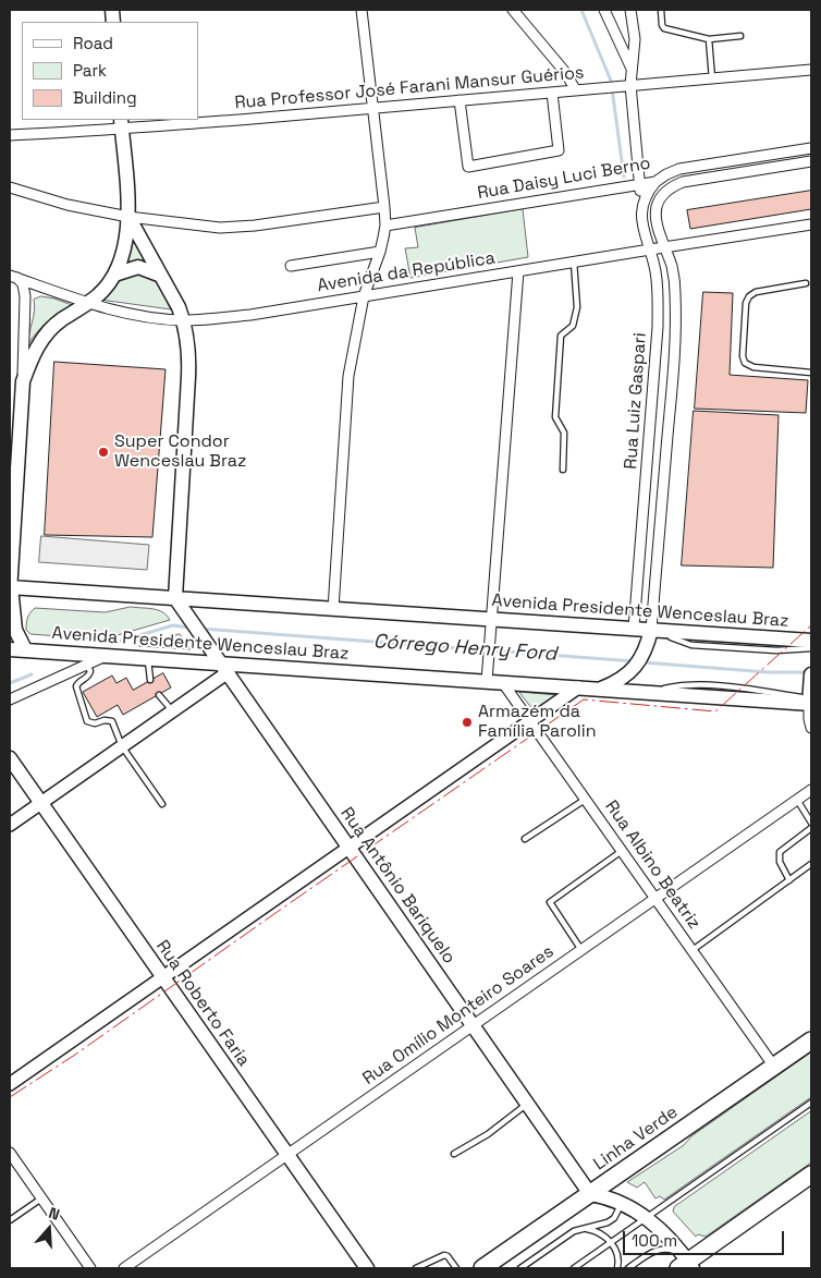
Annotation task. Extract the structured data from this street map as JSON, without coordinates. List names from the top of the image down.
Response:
{
  "streets": {
    "highway": ["Linha Verde"],
    "main road": ["Avenida Presidente Wenceslau Braz", "Rua Antônio Bariquelo", "Rua Roberto Faria"],
    "street": [
      "Rua Professor José Farani Mansur Guérios",
      "Rua Daisy Luci Berno",
      "Avenida da República",
      "Rua Luiz Gaspari",
      "Rua Albino Beatriz",
      "Rua Omílio Monteiro Soares"
    ]
  },
  "crossings": [
    ["Rua Professor José Farani Mansur Guérios", "Rua Luiz Gaspari"],
    ["Rua Daisy Luci Berno", "Rua Luiz Gaspari"],
    ["Avenida da República", "Rua Luiz Gaspari"],
    ["Rua Luiz Gaspari", "Avenida Presidente Wenceslau Braz"],
    ["Avenida Presidente Wenceslau Braz", "Rua Albino Beatriz"],
    ["Avenida Presidente Wenceslau Braz", "Rua Antônio Bariquelo"],
    ["Rua Albino Beatriz", "Rua Omílio Monteiro Soares"],
    ["Rua Albino Beatriz", "Linha Verde"],
    ["Rua Antônio Bariquelo", "Rua Omílio Monteiro Soares"],
    ["Rua Antônio Bariquelo", "Linha Verde"],
    ["Rua Roberto Faria", "Rua Omílio Monteiro Soares"]
  ],
  "water": ["Córrego Henry Ford"],
  "places": ["Super Condor Wenceslau Braz", "Armazém da Família Parolin"],
  "legend": ["Road", "Park", "Building"],
  "scale_bar": "100 m",
  "north": "top"
}
